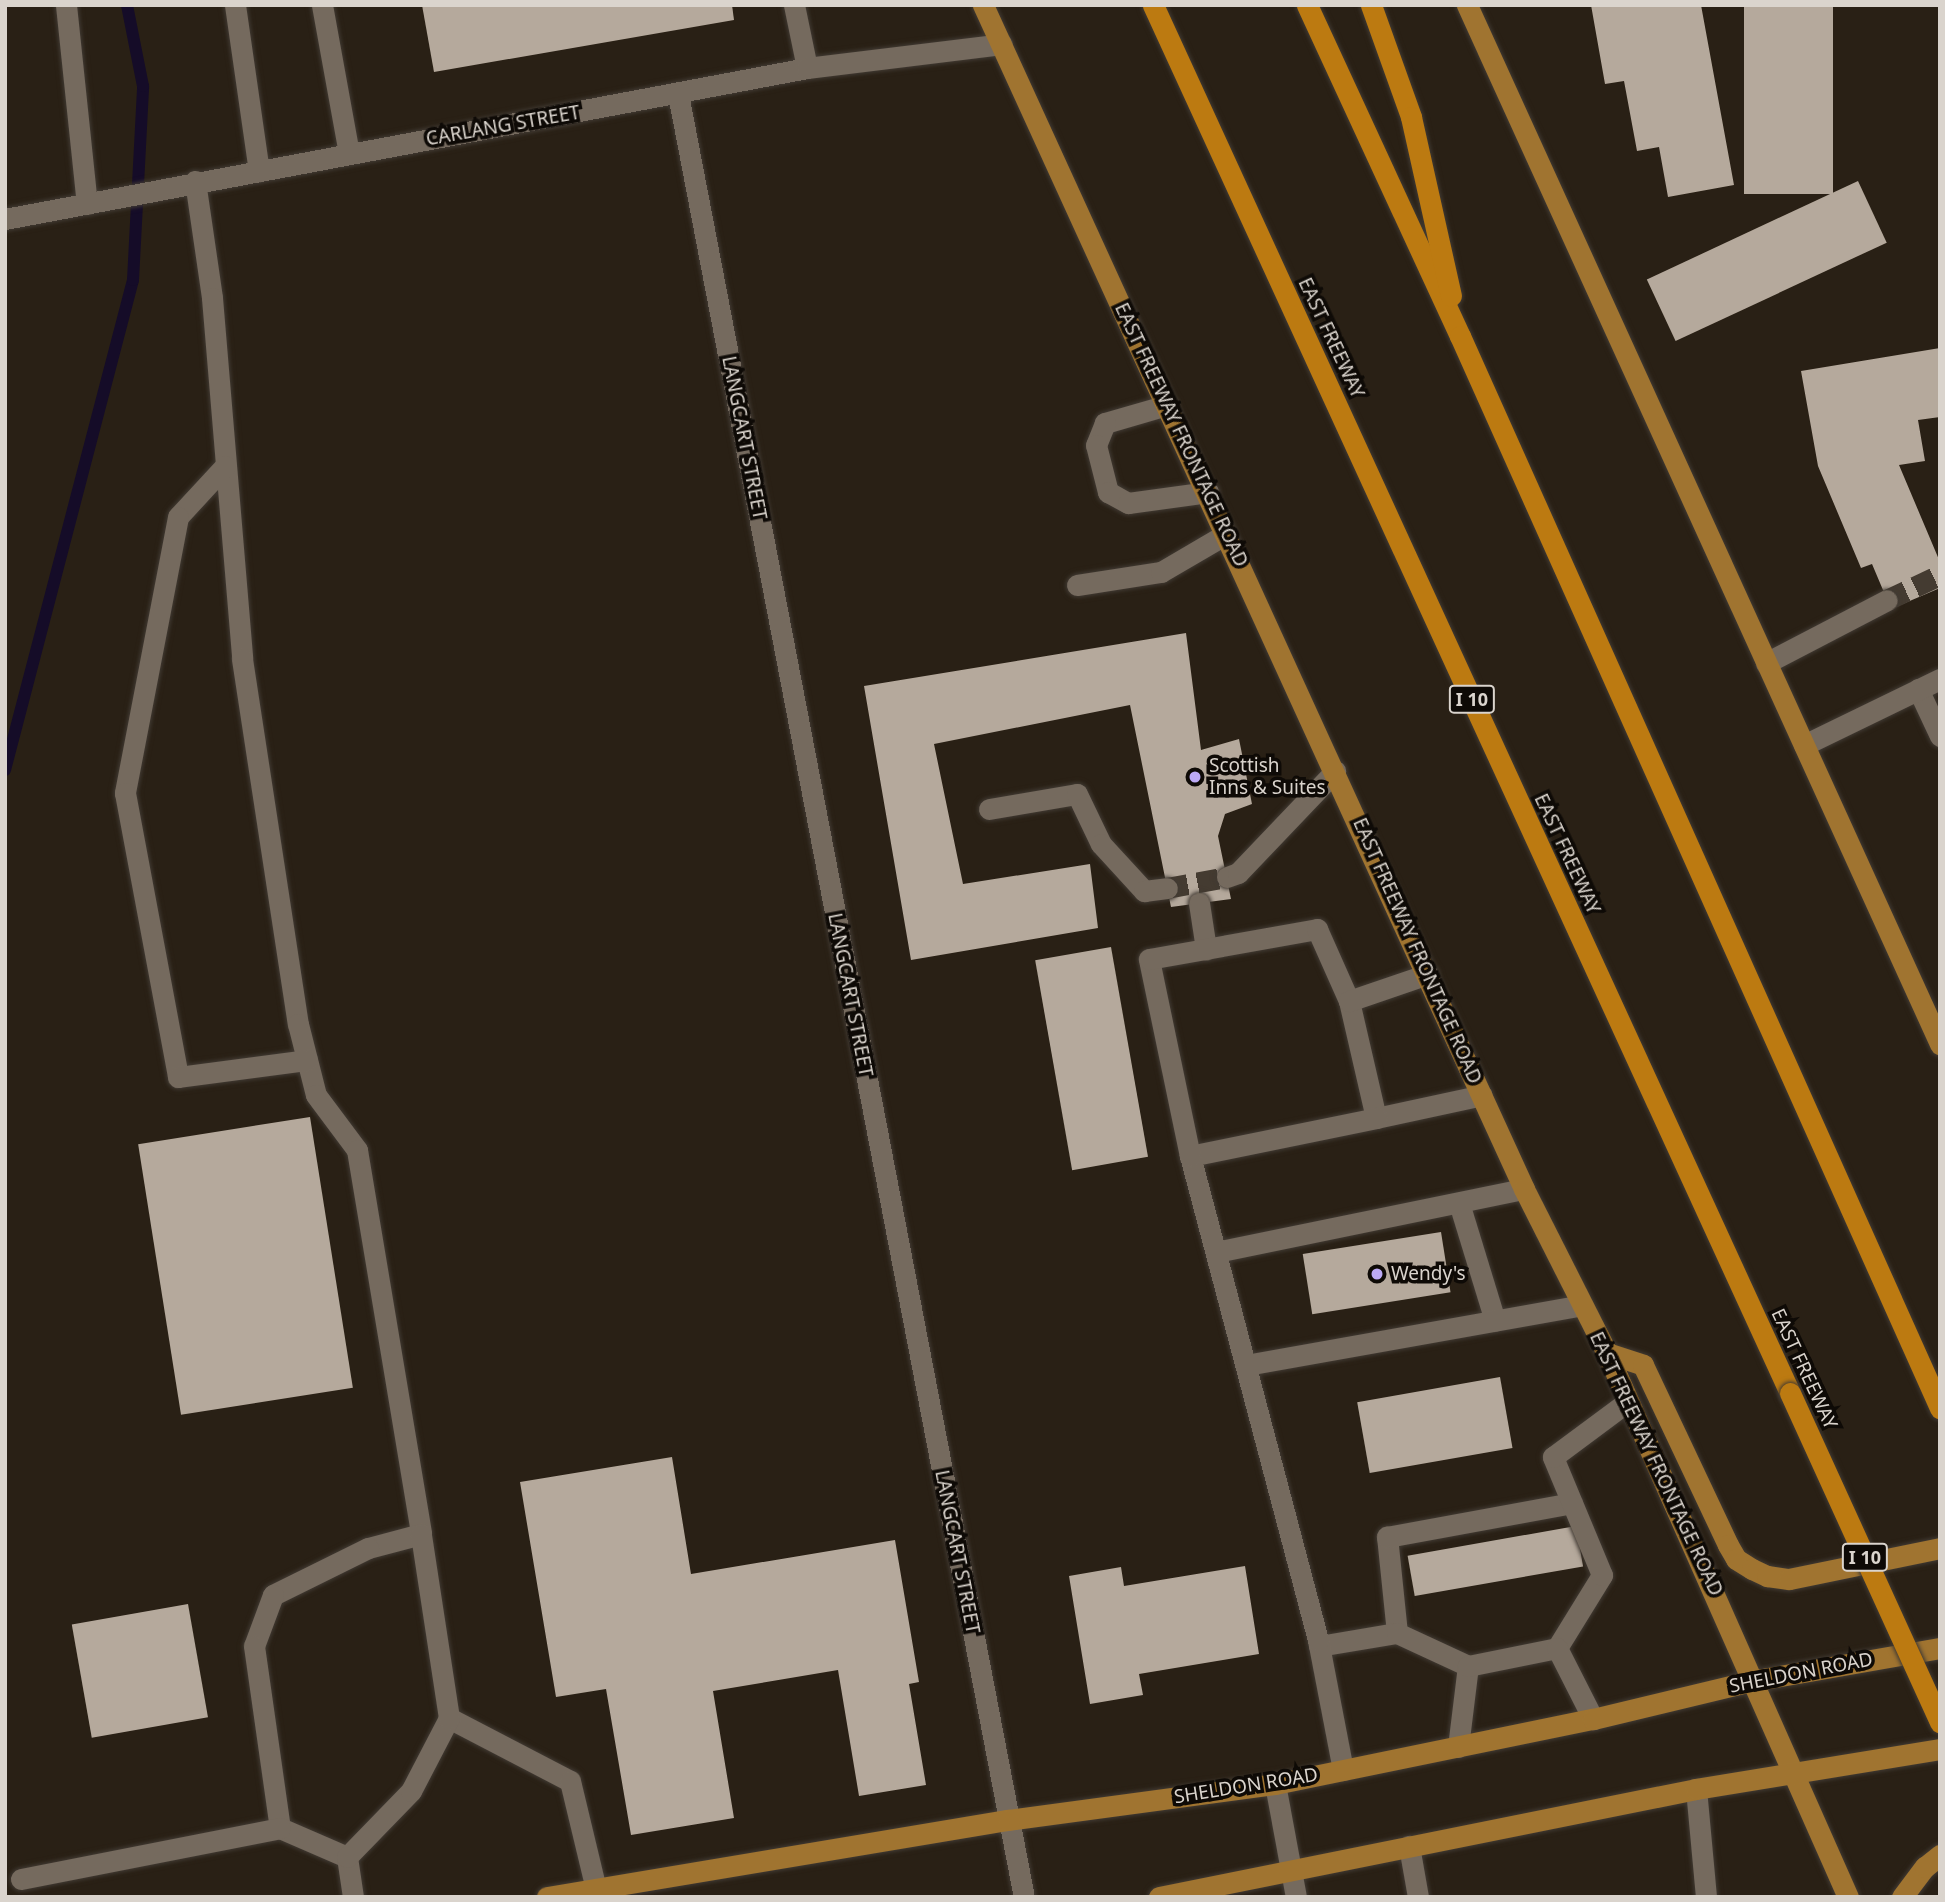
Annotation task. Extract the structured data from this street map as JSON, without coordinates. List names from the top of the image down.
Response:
{
  "streets": {
    "highway": ["EAST FREEWAY", "I 10"],
    "main road": ["EAST FREEWAY FRONTAGE ROAD", "SHELDON ROAD"],
    "street": ["CARLANG STREET", "LANGCART STREET"]
  },
  "crossings": [
    ["CARLANG STREET", "EAST FREEWAY FRONTAGE ROAD"],
    ["CARLANG STREET", "LANGCART STREET"],
    ["EAST FREEWAY FRONTAGE ROAD", "SHELDON ROAD"],
    ["LANGCART STREET", "SHELDON ROAD"]
  ],
  "places": ["Scottish Inns & Suites", "Wendy's"]
}
